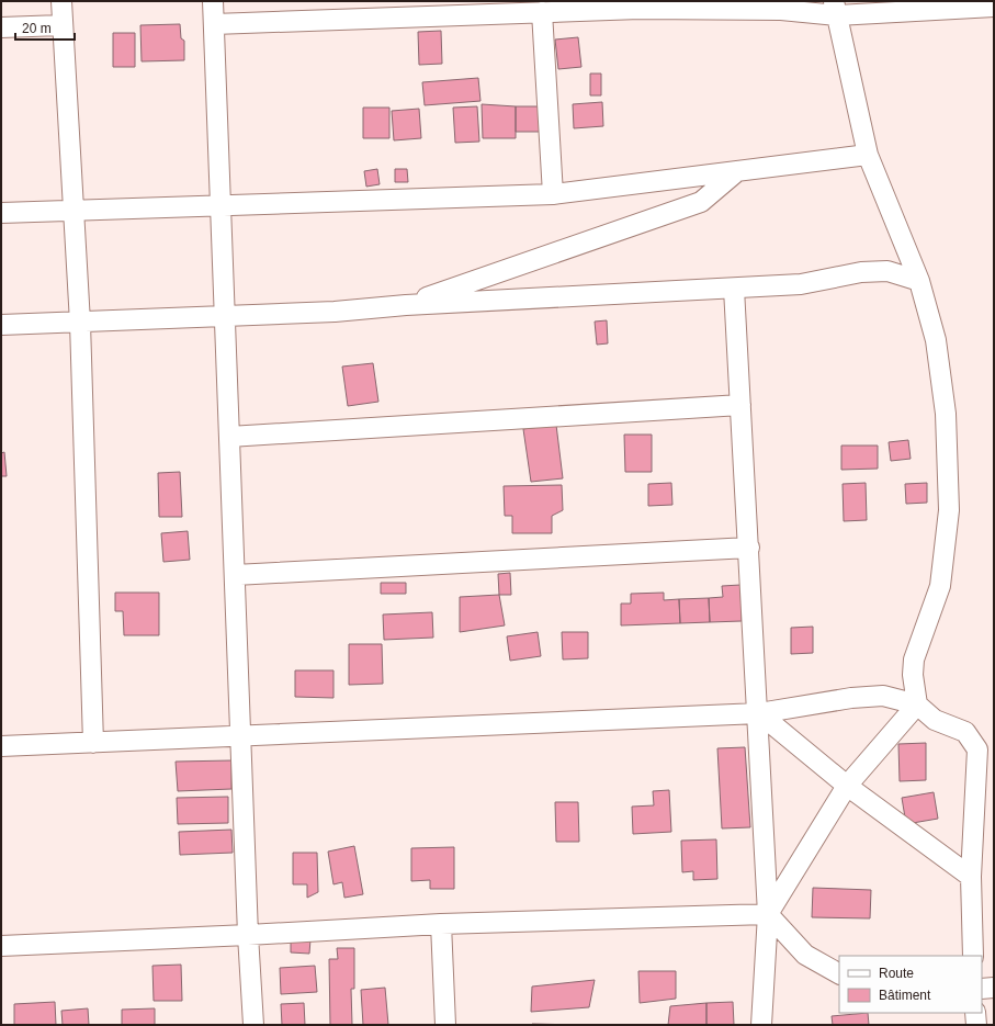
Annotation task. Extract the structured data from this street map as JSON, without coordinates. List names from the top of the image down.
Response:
{
  "legend": ["Route", "Bâtiment"],
  "scale_bar": "20 m"
}
